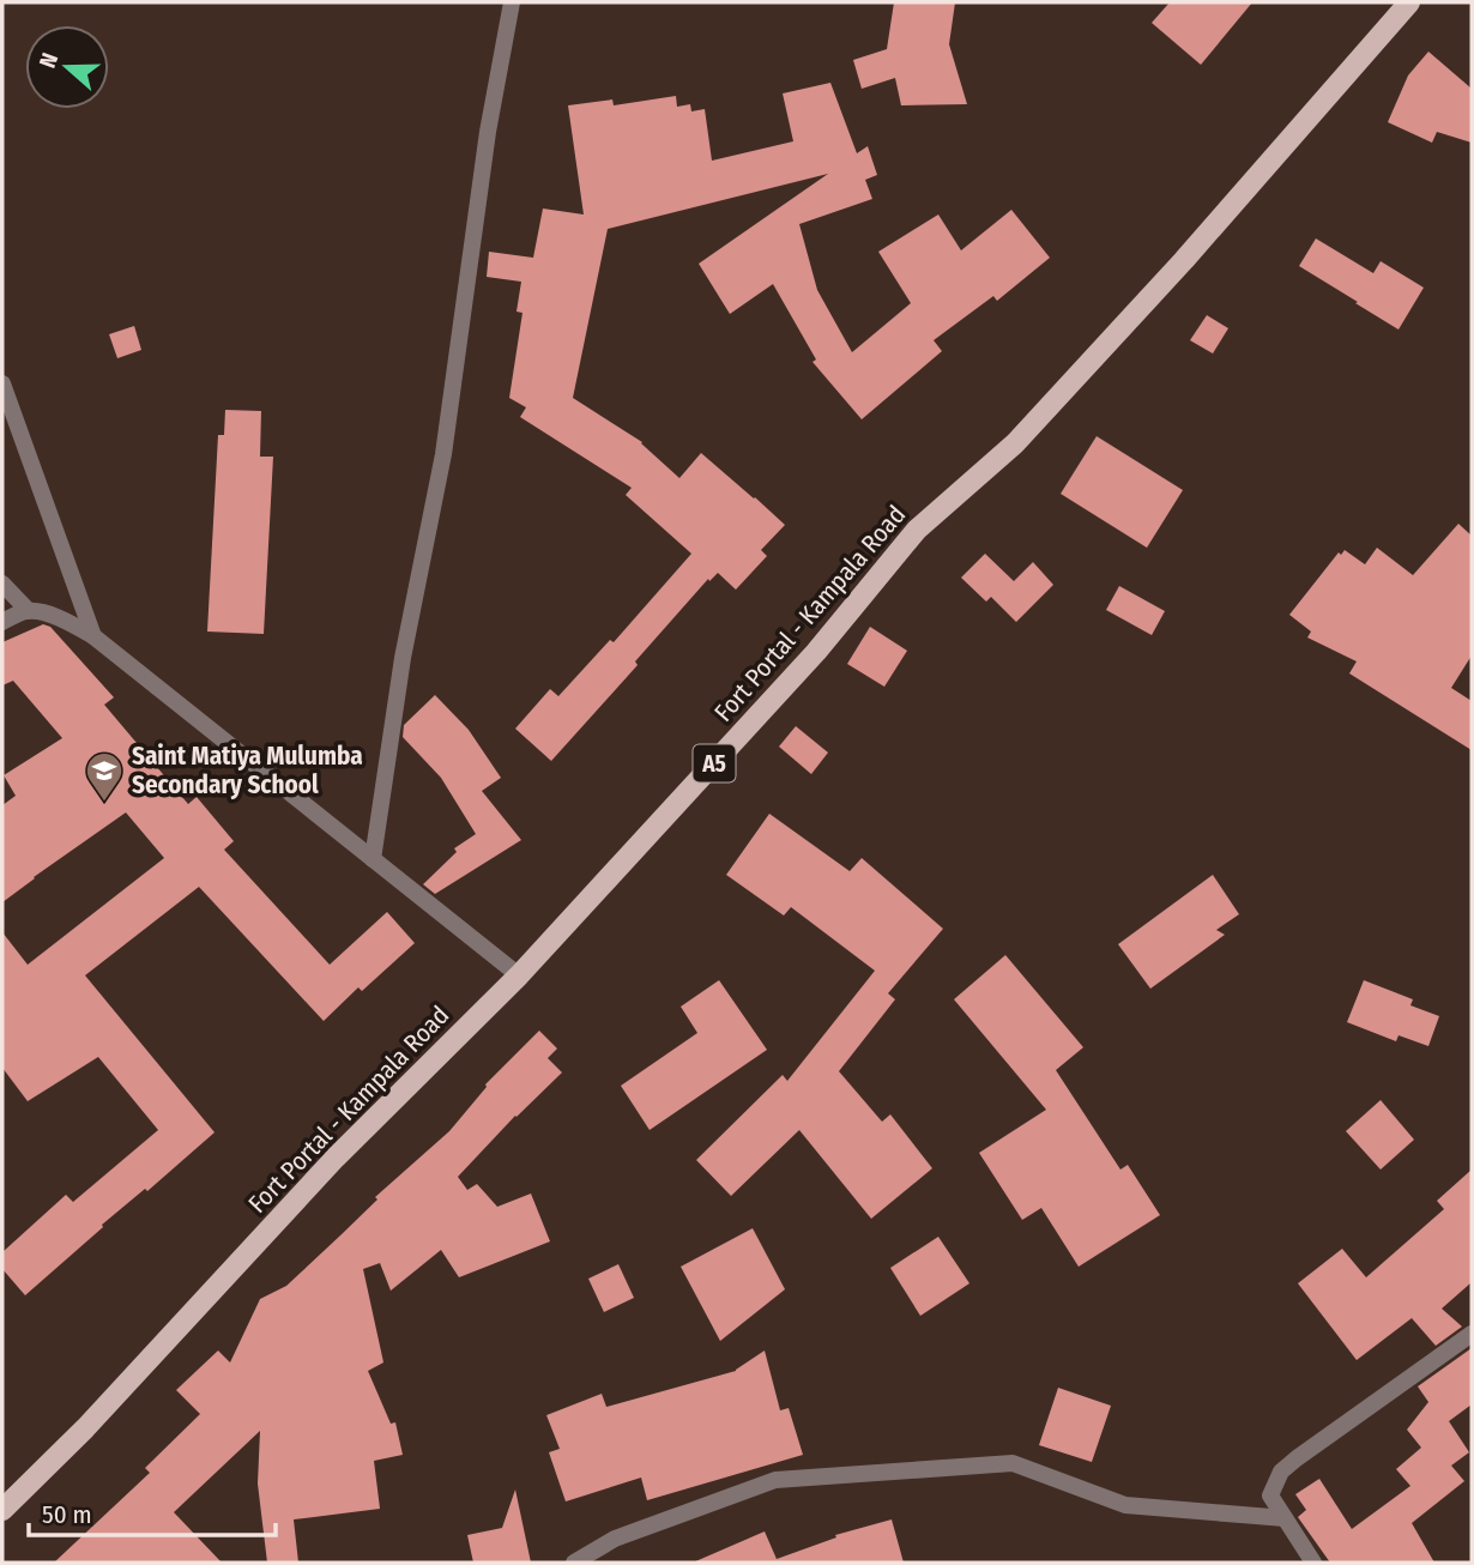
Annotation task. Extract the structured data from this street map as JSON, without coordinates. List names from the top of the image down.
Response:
{
  "streets": {
    "main road": ["Fort Portal - Kampala Road", "A5"]
  },
  "places": {
    "school or university": ["Saint Matiya Mulumba Secondary School"]
  },
  "scale_bar": "50 m",
  "north": "left"
}
